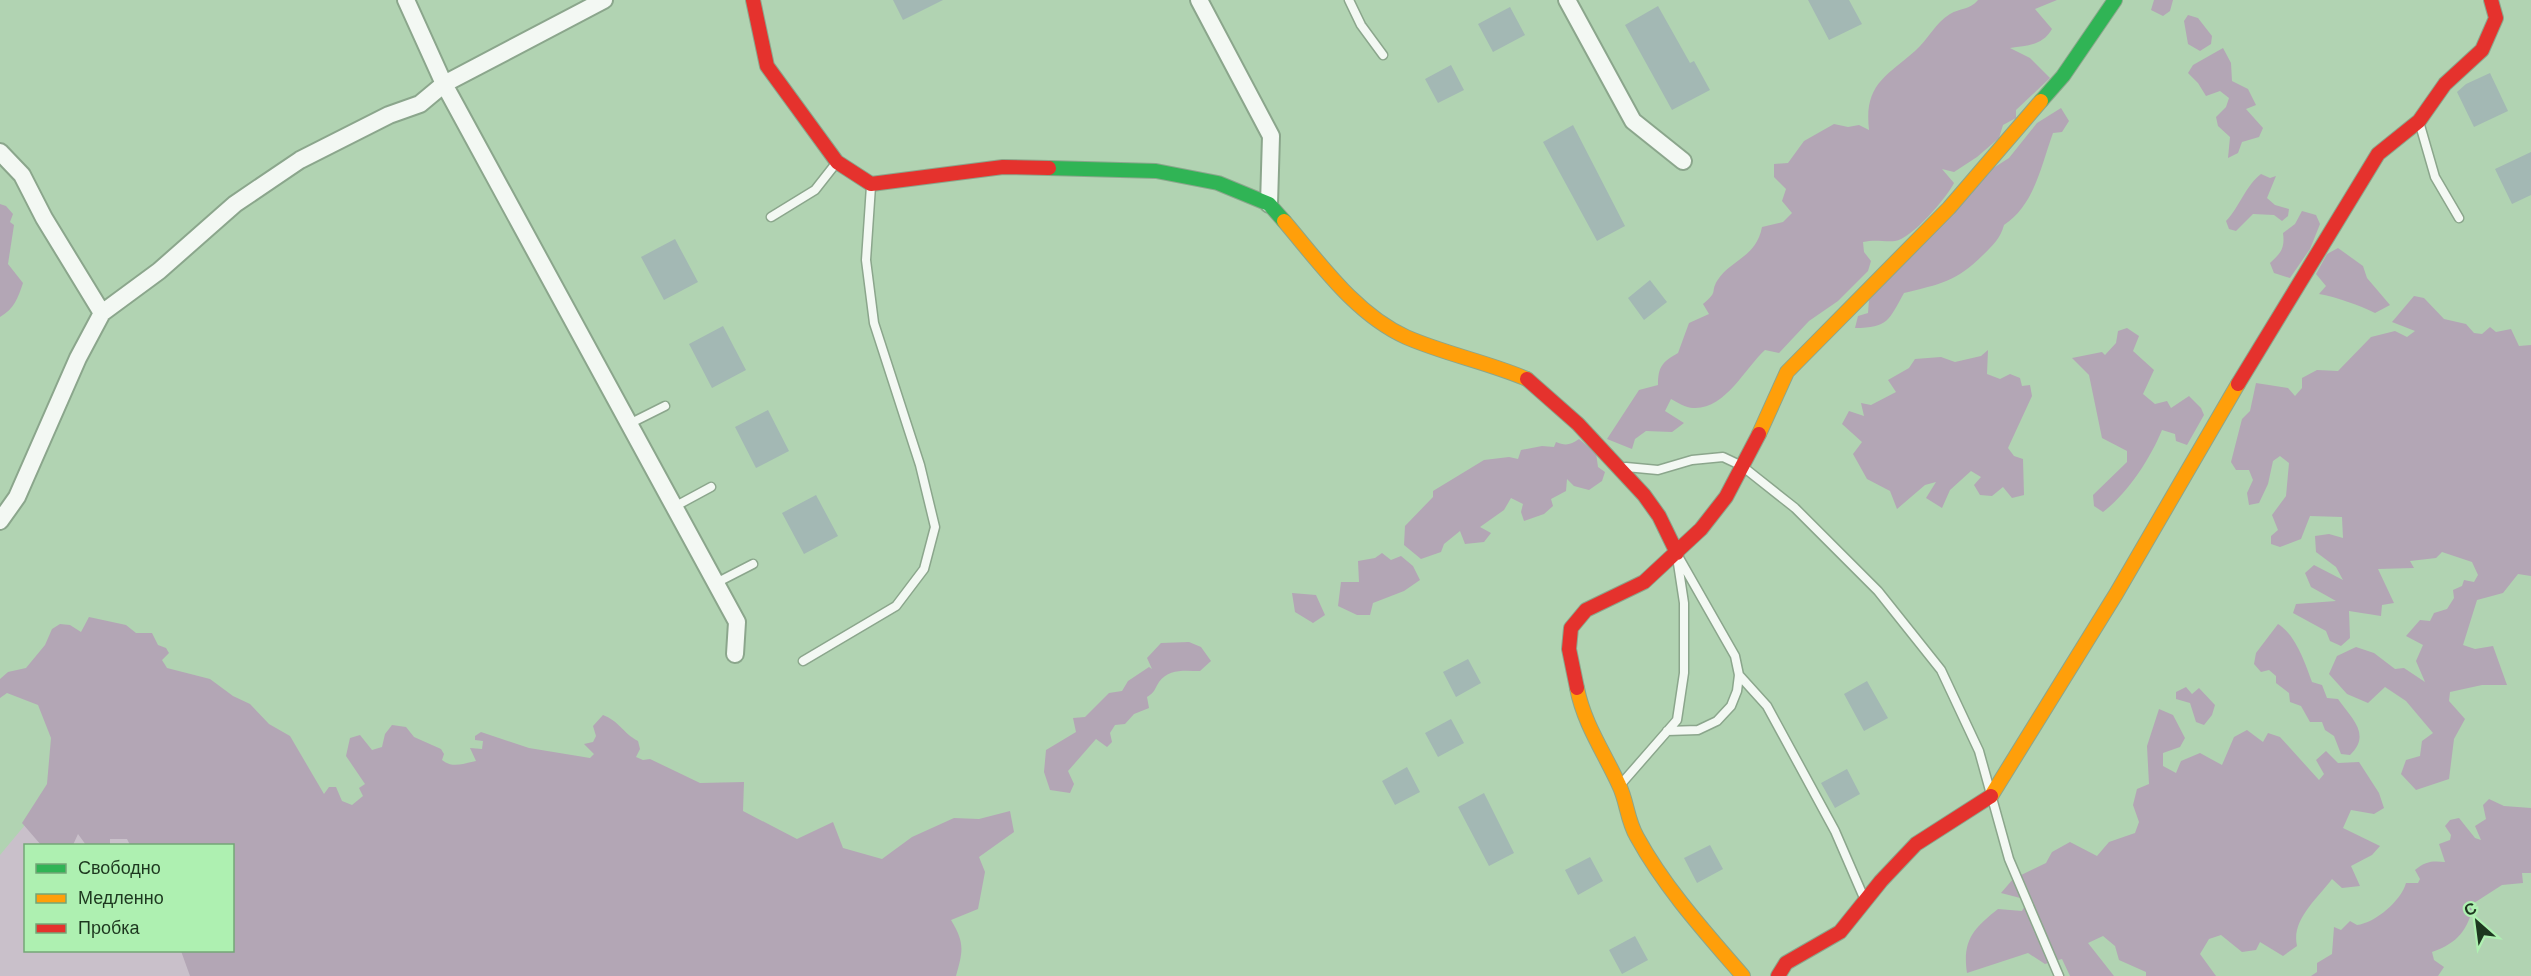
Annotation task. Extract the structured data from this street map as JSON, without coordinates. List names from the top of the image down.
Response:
{
  "legend": ["Свободно", "Медленно", "Пробка"],
  "north": "top left"
}
